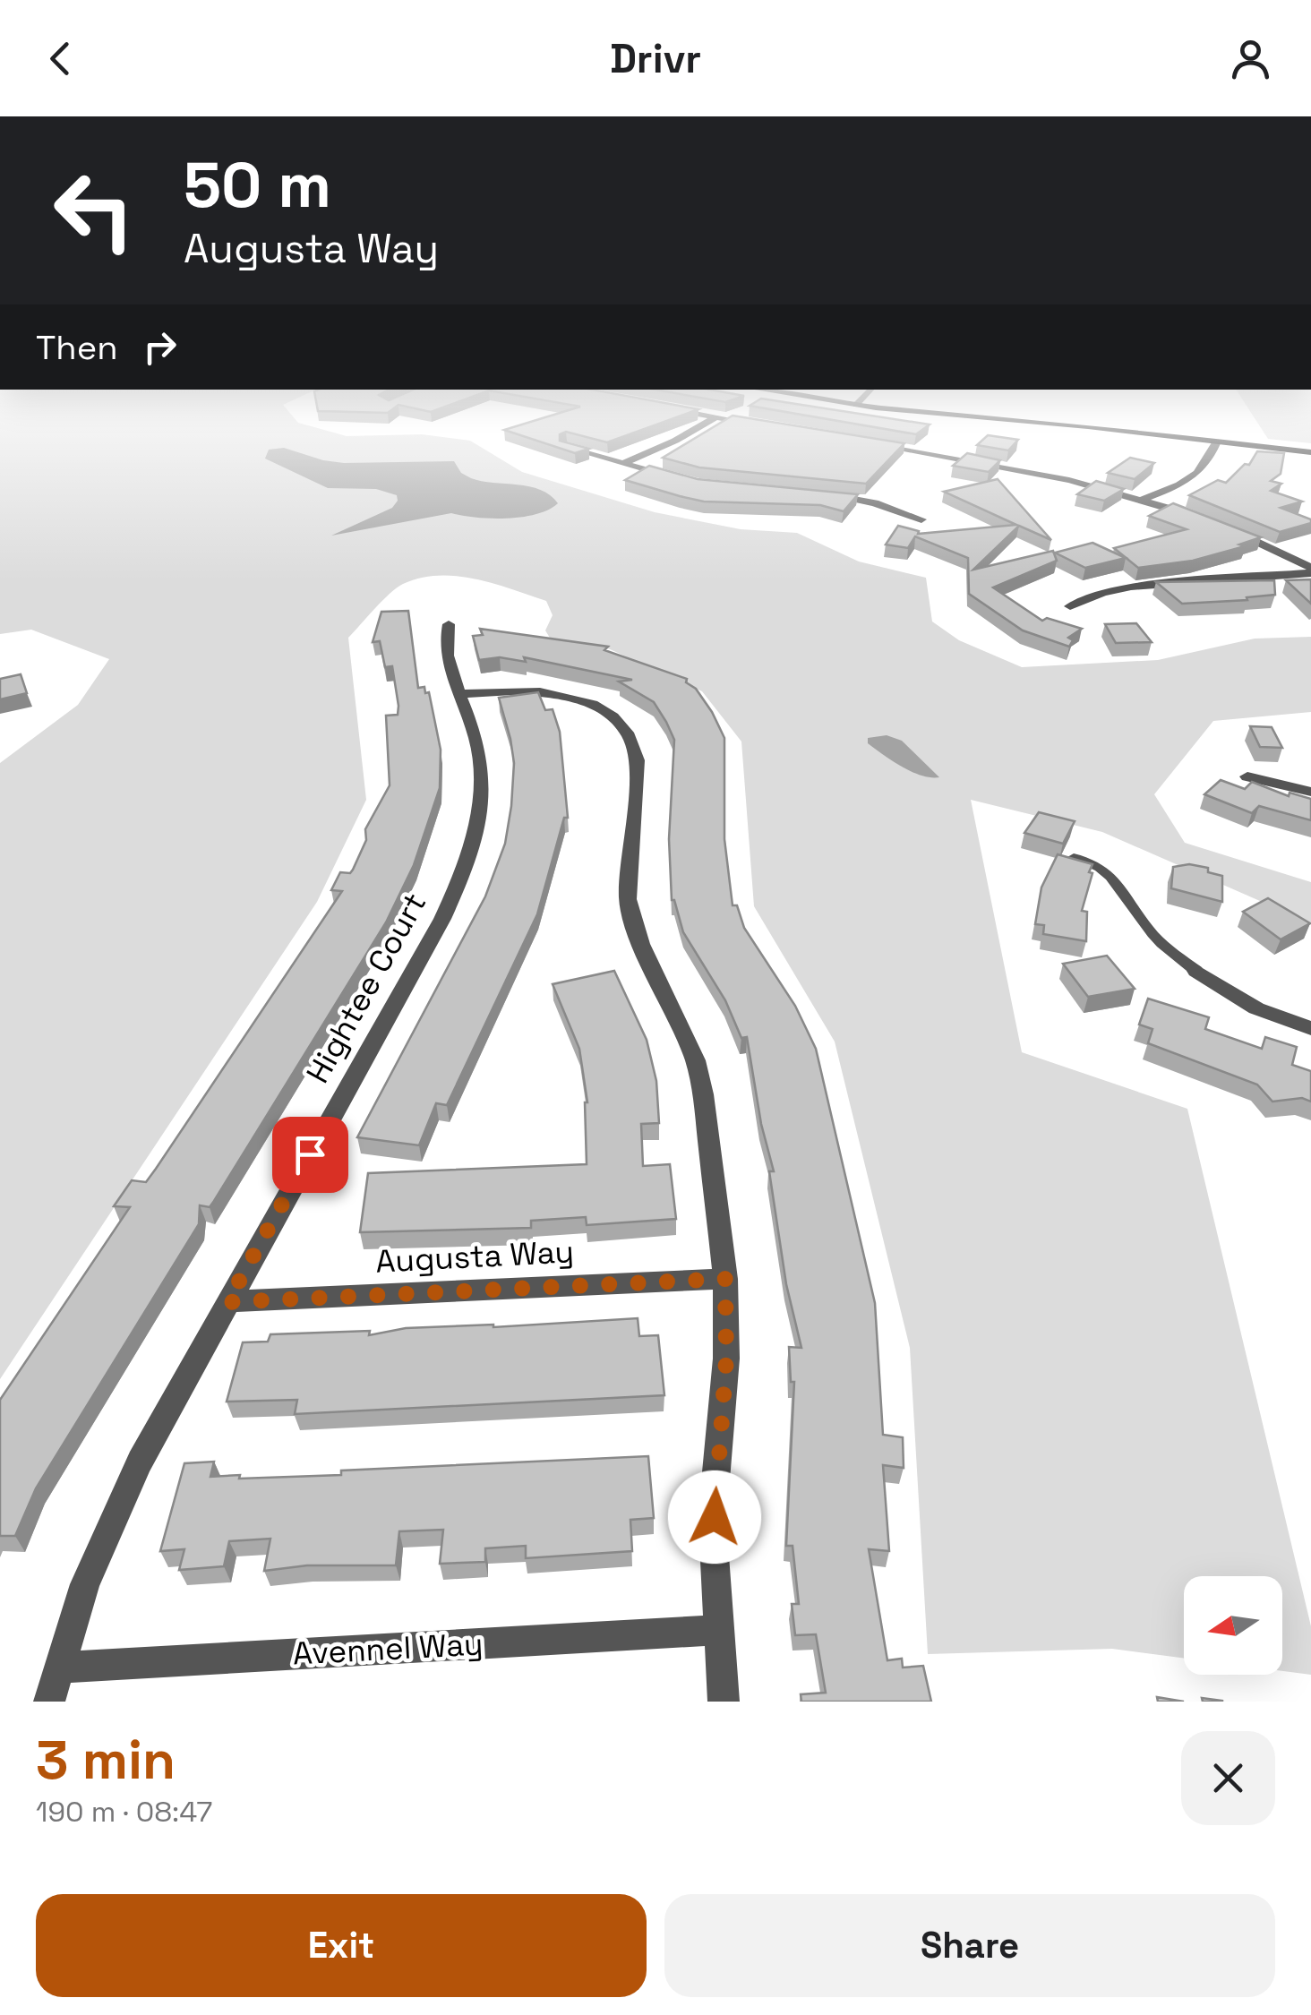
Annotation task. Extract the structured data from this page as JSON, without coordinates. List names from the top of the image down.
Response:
{
  "streets": {
    "street": ["Hightee Court", "Augusta Way", "Avennel Way"]
  },
  "crossings": [
    ["Hightee Court", "Augusta Way"],
    ["Hightee Court", "Avennel Way"]
  ],
  "north": "left",
  "page": {
    "header": "Drivr",
    "turn": ["50 m", "Augusta Way"],
    "then": "Then",
    "heading": ["3 min", "190 m · 08:47"],
    "buttons": ["Exit", "Share"]
  }
}
